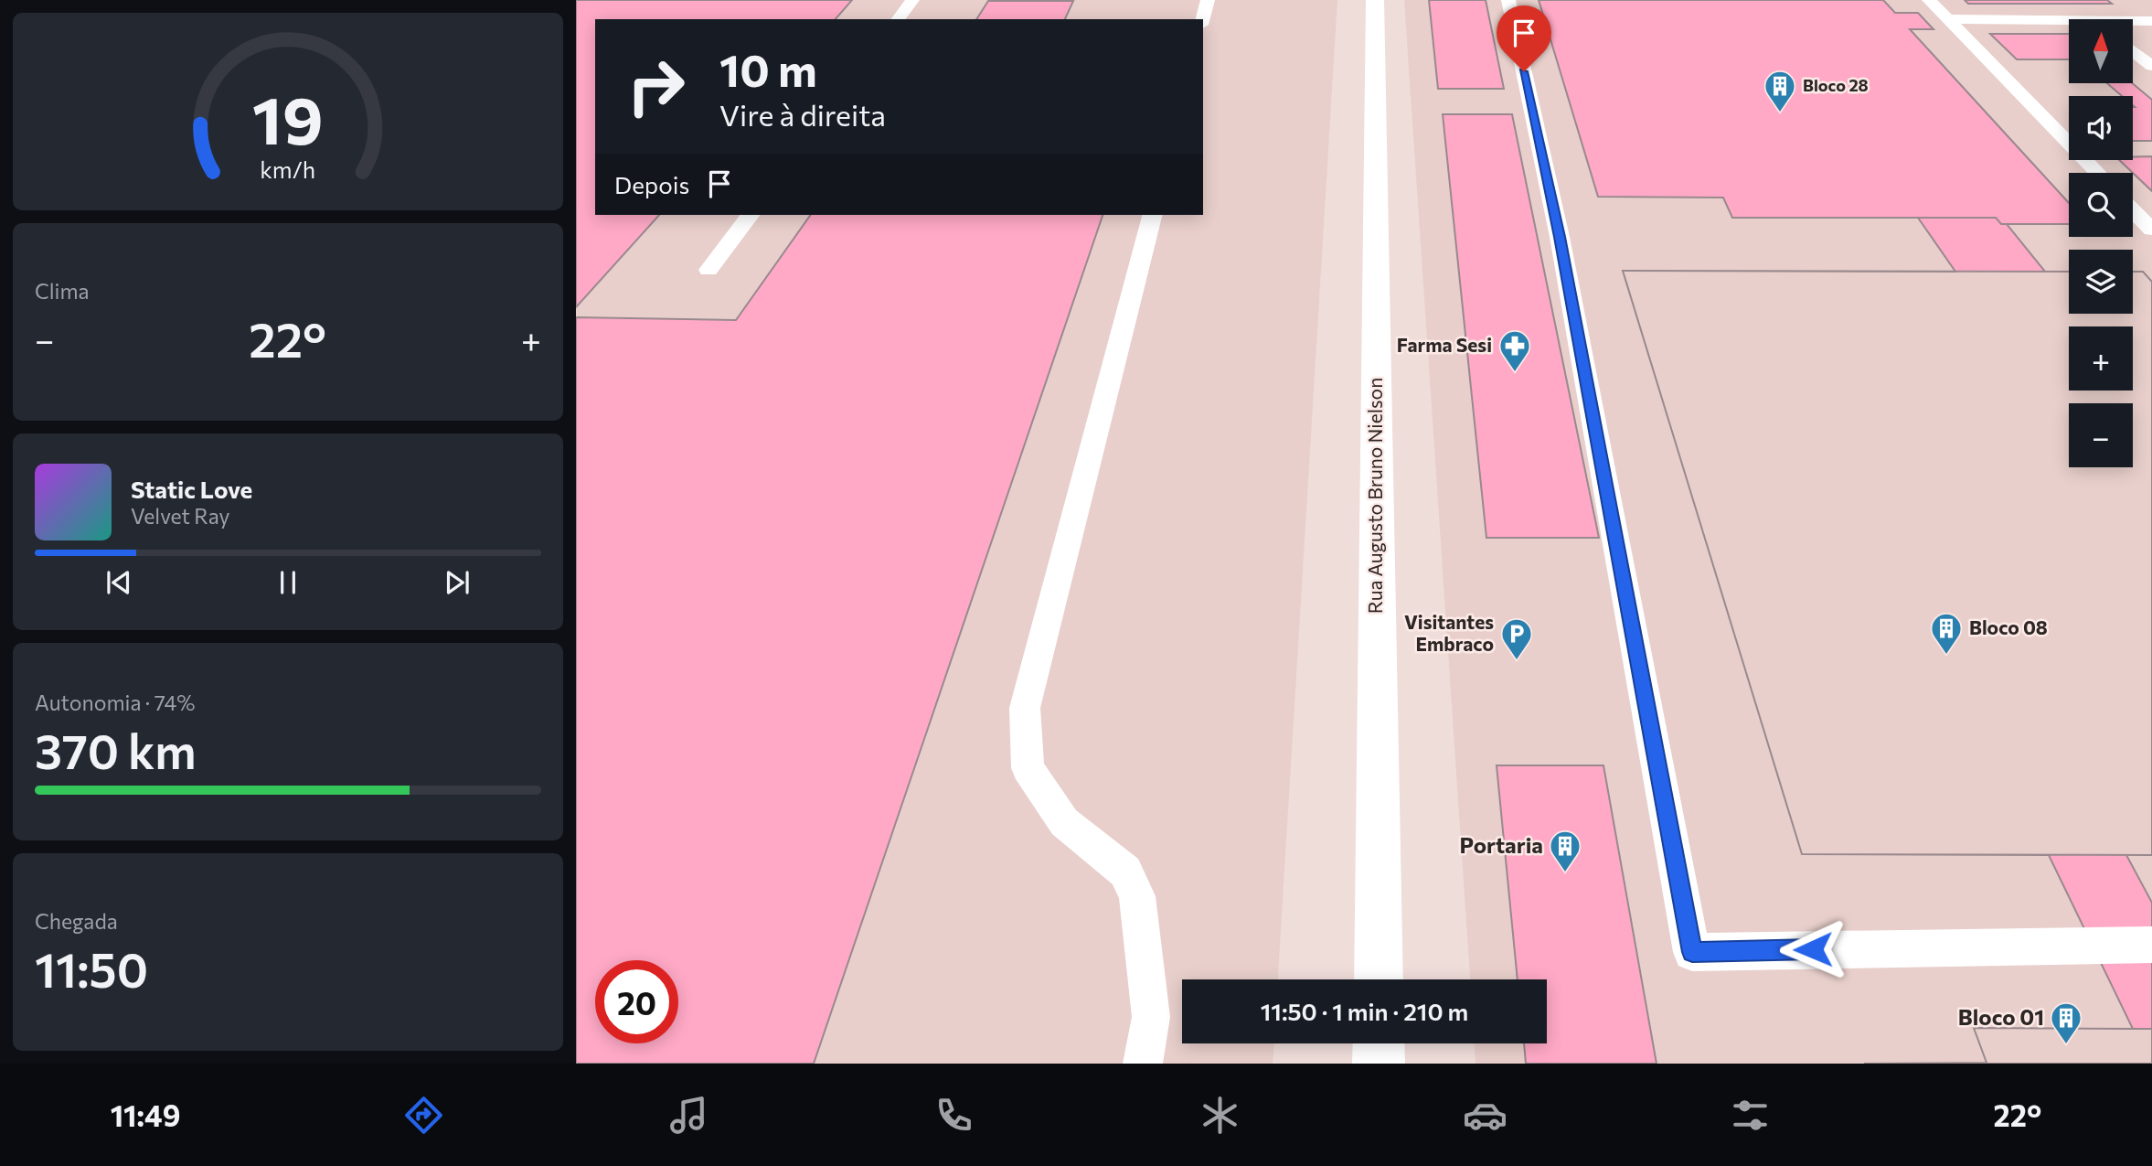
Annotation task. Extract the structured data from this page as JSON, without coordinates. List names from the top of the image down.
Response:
{
  "streets": {
    "main road": ["Rua Augusto Bruno Nielson"]
  },
  "places": {
    "building": [
      "Bloco 28",
      "Bloco 08",
      "Portaria",
      "Bloco 01"
    ],
    "pharmacy": ["Farma Sesi"],
    "parking": ["Visitantes Embraco"]
  },
  "north": "top",
  "page": {
    "map_buttons": ["+", "−"],
    "turn": ["10 m", "Vire à direita"],
    "then": "Depois",
    "tile": [
      "Clima",
      ["Autonomia · 74%", "370 km"],
      ["Chegada", "11:50"]
    ],
    "heat": ["−", "22°", "+"],
    "song": ["Static Love", "Velvet Ray"],
    "limit": "20",
    "trip": "11:50 · 1 min · 210 m",
    "tabs": ["11:49", "22°"],
    "gauge": ["19", "km/h"]
  }
}
